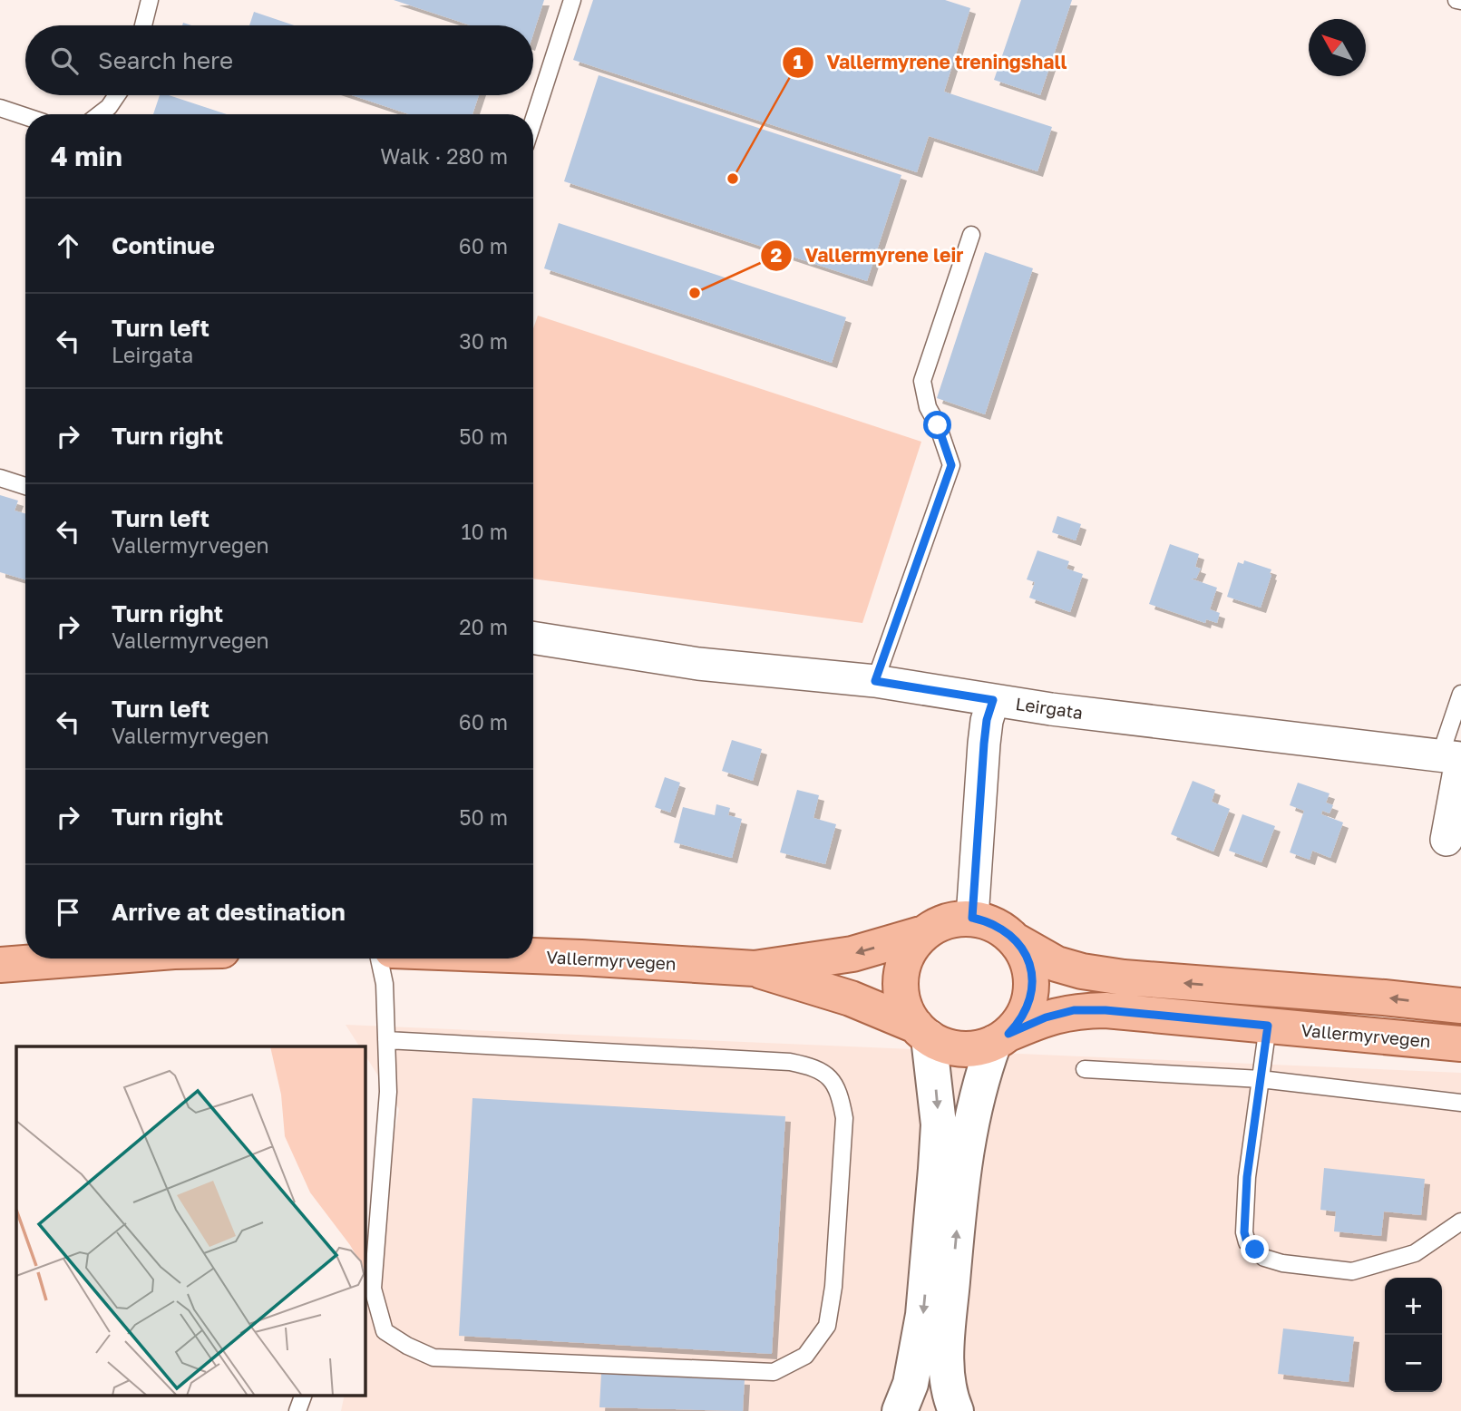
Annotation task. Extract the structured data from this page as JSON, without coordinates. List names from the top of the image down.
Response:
{
  "streets": {
    "main road": ["Vallermyrvegen"],
    "street": ["Leirgata"]
  },
  "places": ["Vallermyrene treningshall", "Vallermyrene leir"],
  "north": "top left",
  "page": {
    "search": "Search here",
    "heading": ["4 min", "Walk · 280 m"],
    "list": [
      ["Continue", "60 m"],
      ["Turn left", "Leirgata", "30 m"],
      ["Turn right", "50 m"],
      ["Turn left", "Vallermyrvegen", "10 m"],
      ["Turn right", "Vallermyrvegen", "20 m"],
      ["Turn left", "Vallermyrvegen", "60 m"],
      ["Turn right", "50 m"],
      "Arrive at destination"
    ],
    "map_buttons": ["+", "−"]
  }
}
